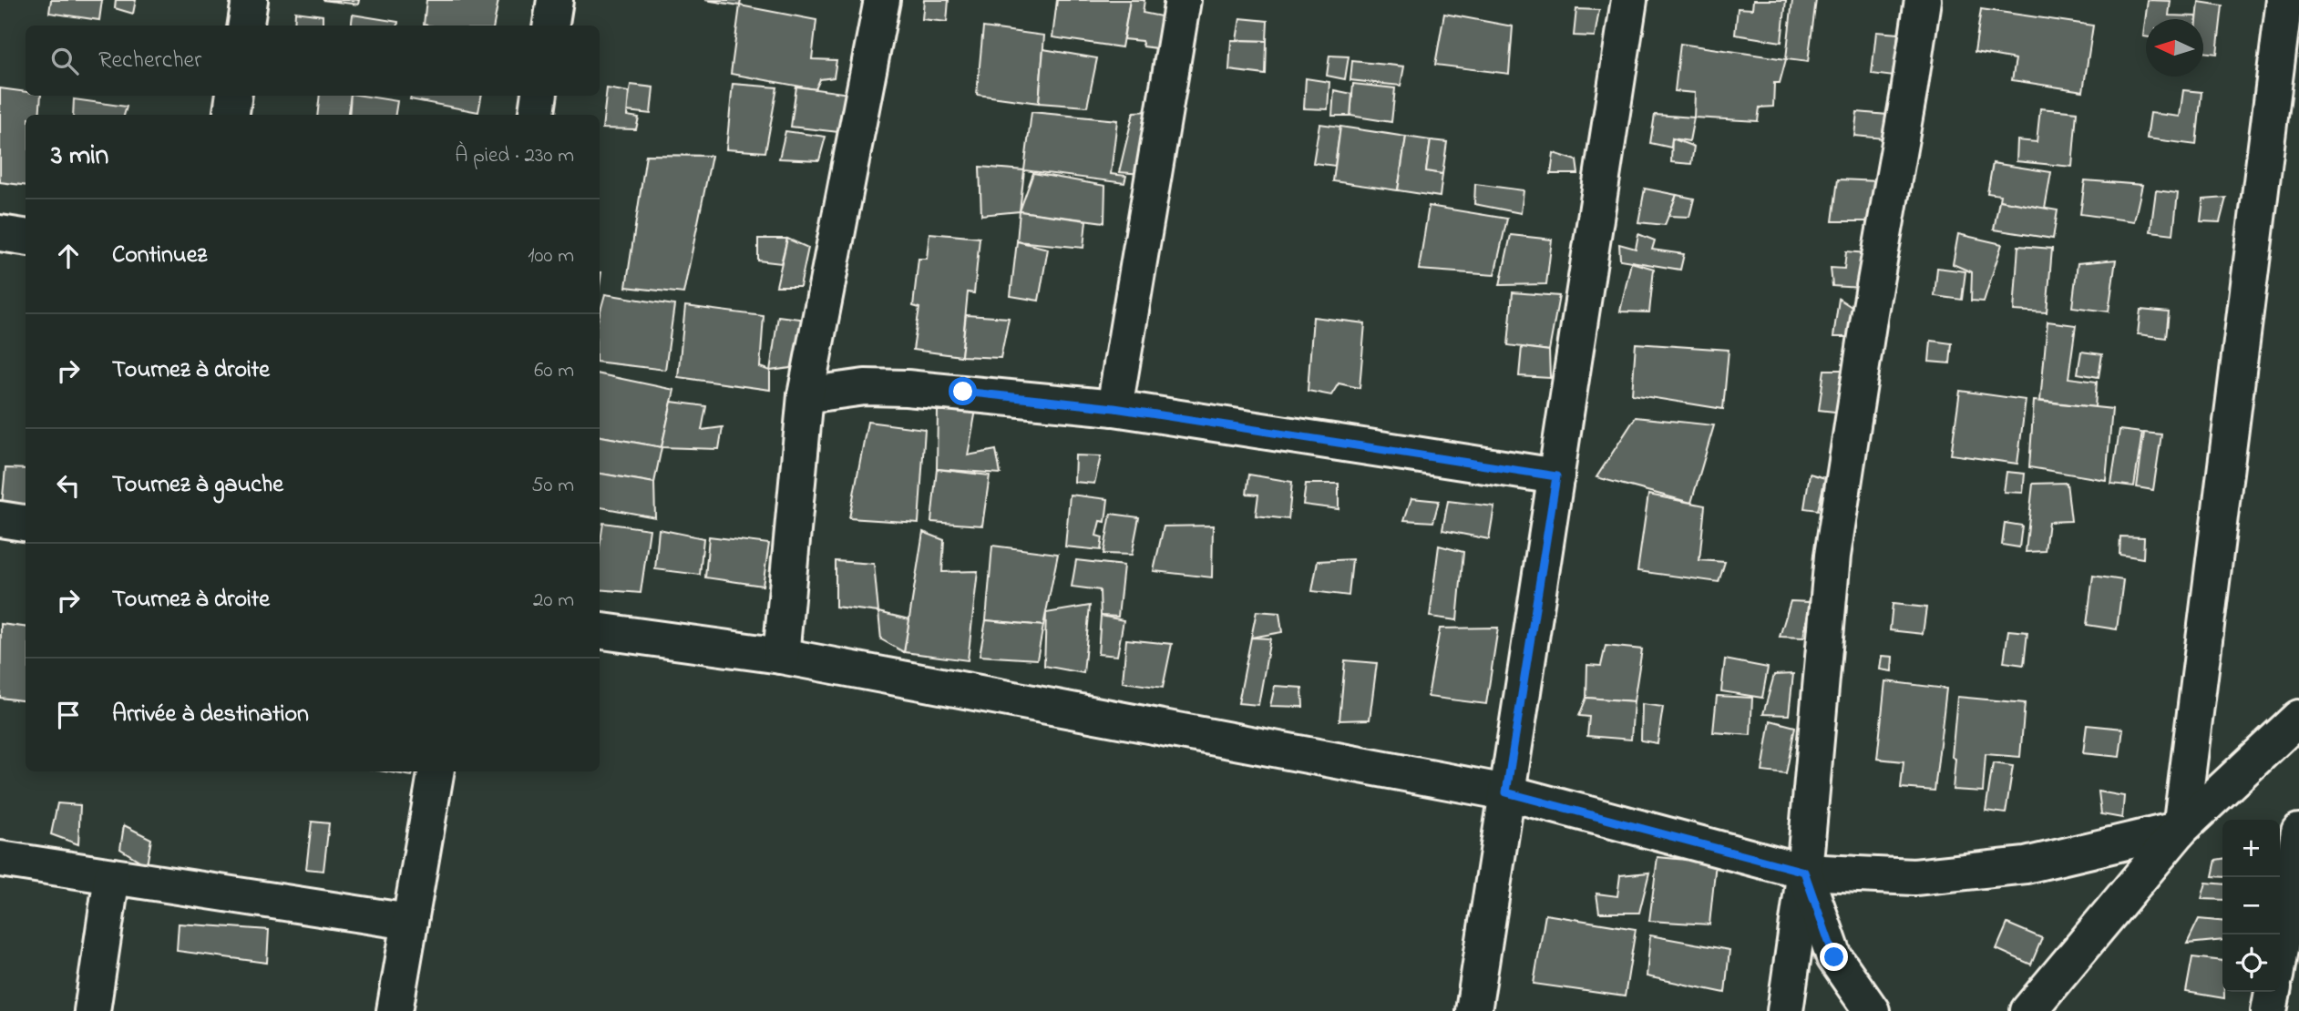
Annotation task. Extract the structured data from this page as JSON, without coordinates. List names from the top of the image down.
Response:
{
  "north": "left",
  "page": {
    "search": "Rechercher",
    "heading": ["3 min", "À pied · 230 m"],
    "list": [
      ["Continuez", "100 m"],
      ["Tournez à droite", "60 m"],
      ["Tournez à gauche", "50 m"],
      ["Tournez à droite", "20 m"],
      "Arrivée à destination"
    ],
    "map_buttons": ["+", "−"]
  }
}
